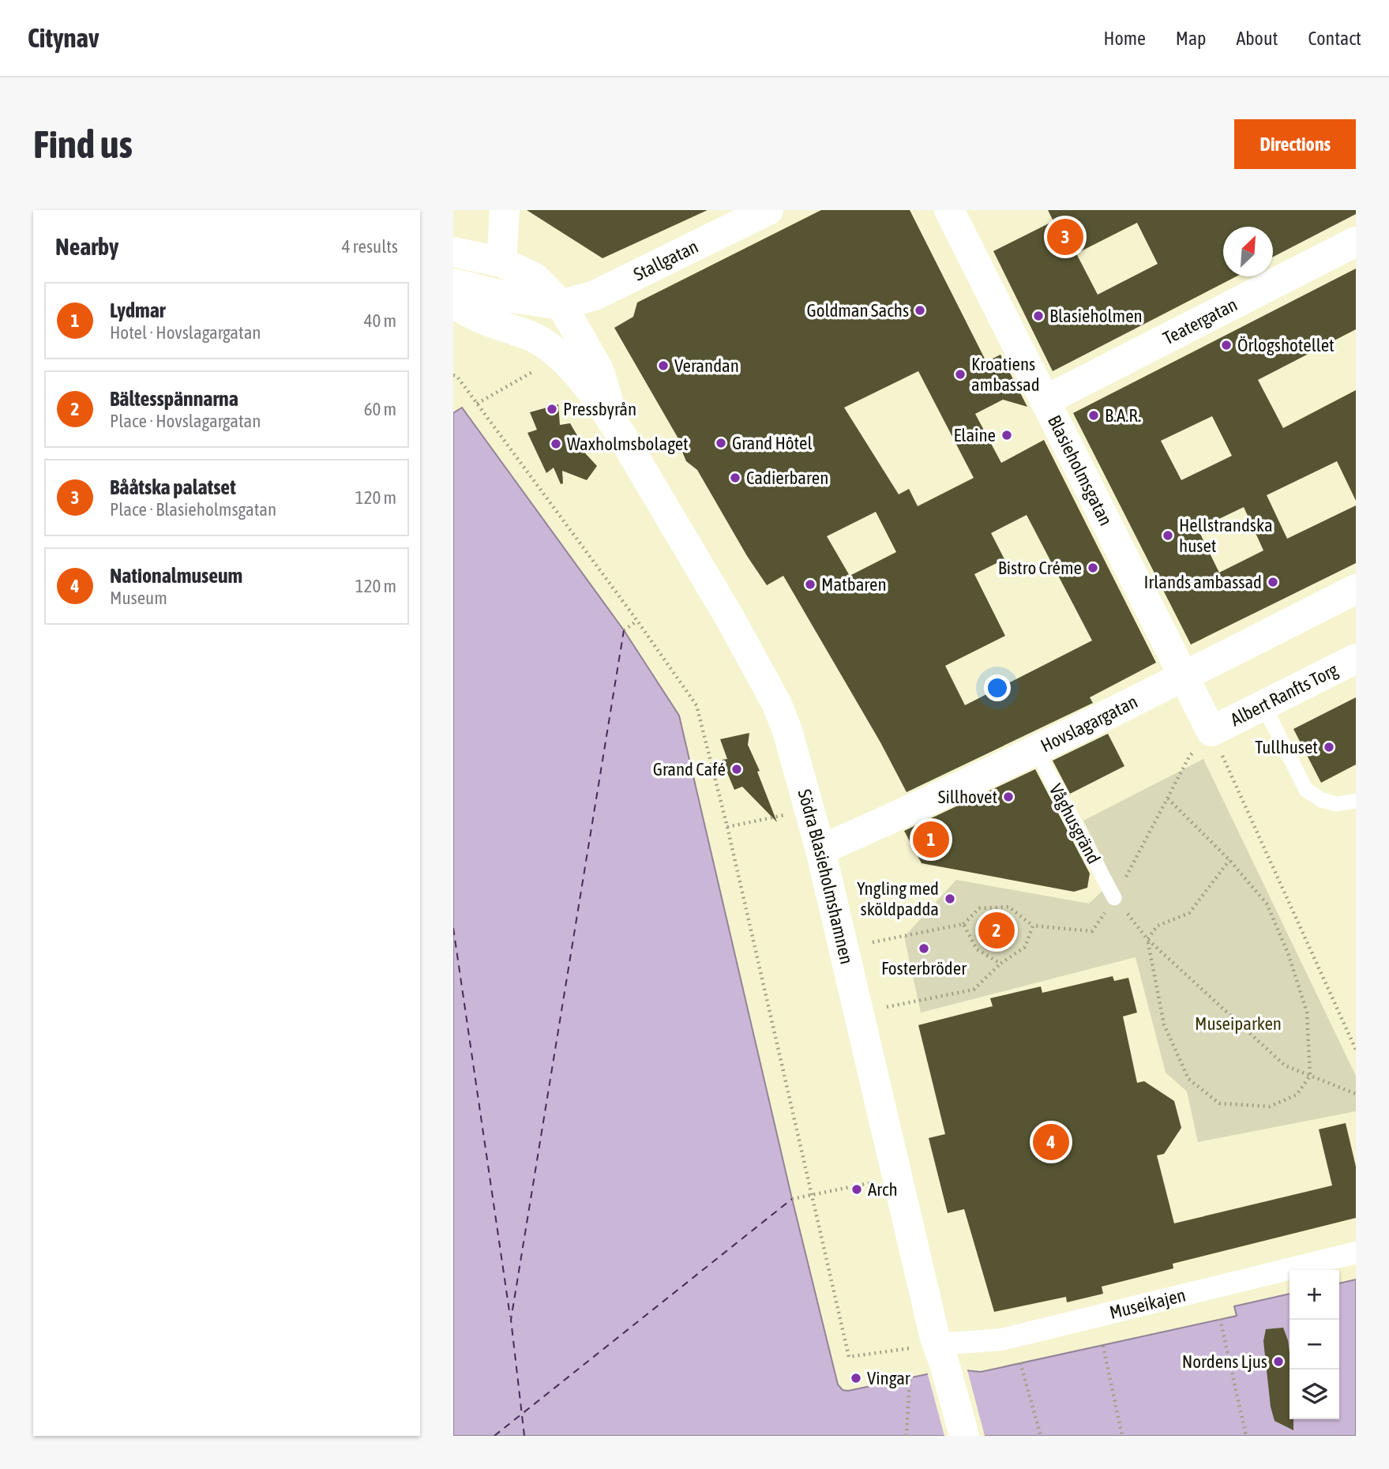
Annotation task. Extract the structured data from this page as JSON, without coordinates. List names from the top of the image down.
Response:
{
  "streets": {
    "street": [
      "Stallgatan",
      "Teatergatan",
      "Blasieholmsgatan",
      "Albert Ranfts Torg",
      "Hovslagargatan",
      "Södra Blasieholmshamnen",
      "Museikajen"
    ],
    "lane": ["Våghusgränd"]
  },
  "crossings": [
    ["Stallgatan", "Södra Blasieholmshamnen"],
    ["Teatergatan", "Blasieholmsgatan"],
    ["Blasieholmsgatan", "Albert Ranfts Torg"],
    ["Blasieholmsgatan", "Hovslagargatan"],
    ["Hovslagargatan", "Våghusgränd"],
    ["Hovslagargatan", "Södra Blasieholmshamnen"],
    ["Södra Blasieholmshamnen", "Museikajen"]
  ],
  "parks": ["Museiparken"],
  "places": [
    "Goldman Sachs",
    "Blasieholmen",
    "Örlogshotellet",
    "Verandan",
    "Kroatiens ambassad",
    "Pressbyrån",
    "B.A.R.",
    "Elaine",
    "Grand Hôtel",
    "Waxholmsbolaget",
    "Cadierbaren",
    "Hellstrandska huset",
    "Bistro Créme",
    "Irlands ambassad",
    "Matbaren",
    "Tullhuset",
    "Grand Café",
    "Sillhovet",
    "Yngling med sköldpadda",
    "Fosterbröder",
    "Arch",
    "Nordens Ljus",
    "Vingar"
  ],
  "north": "top right",
  "page": {
    "header": "Citynav",
    "nav": [
      "Home",
      "Map",
      "About",
      "Contact"
    ],
    "buttons": "Directions",
    "title": "Find us",
    "heading": ["Nearby", "4 results"],
    "pins": [
      "3",
      "1",
      "2",
      "4"
    ],
    "list": [
      {
        "mark": "1",
        "name": "Lydmar",
        "note": "Hotel · Hovslagargatan",
        "value": "40 m"
      },
      {
        "mark": "2",
        "name": "Bältesspännarna",
        "note": "Place · Hovslagargatan",
        "value": "60 m"
      },
      {
        "mark": "3",
        "name": "Bååtska palatset",
        "note": "Place · Blasieholmsgatan",
        "value": "120 m"
      },
      {
        "mark": "4",
        "name": "Nationalmuseum",
        "note": "Museum",
        "value": "120 m"
      }
    ],
    "map_buttons": ["+", "−"]
  }
}
